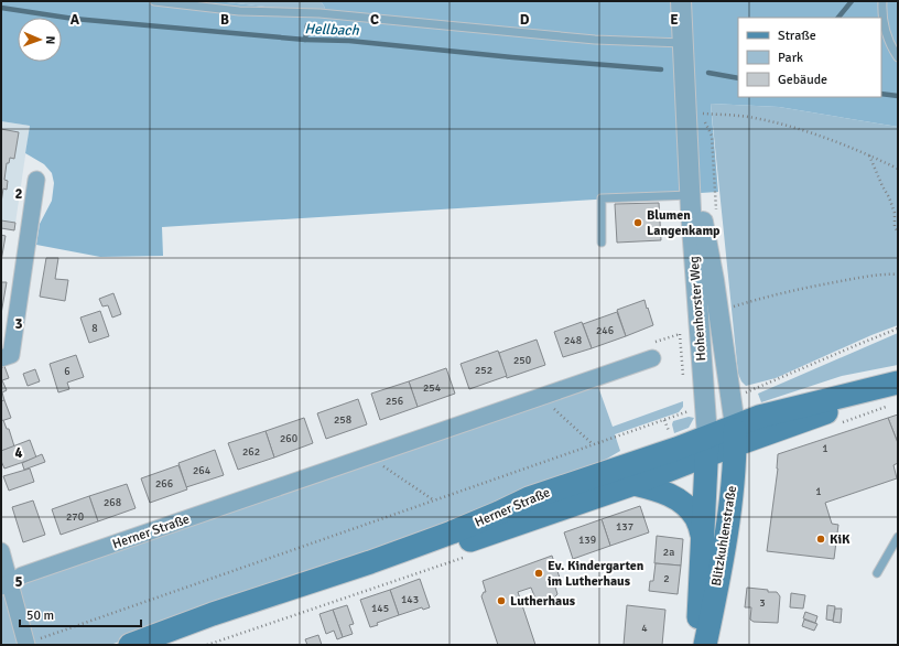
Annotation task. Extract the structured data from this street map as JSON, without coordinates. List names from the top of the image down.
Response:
{
  "streets": {
    "main road": ["Herner Straße", "Blitzkuhlenstraße"],
    "street": ["Hohenhorster Weg"]
  },
  "crossings": [
    ["Hohenhorster Weg", "Herner Straße"],
    ["Hohenhorster Weg", "Blitzkuhlenstraße"],
    ["Herner Straße", "Blitzkuhlenstraße"]
  ],
  "water": ["Hellbach"],
  "places": [
    "Blumen Langenkamp",
    "KiK",
    "Ev. Kindergarten im Lutherhaus",
    "Lutherhaus"
  ],
  "house_numbers": [
    "8",
    "246",
    "248",
    "250",
    "252",
    "6",
    "254",
    "256",
    "258",
    "260",
    "1",
    "262",
    "264",
    "266",
    "1",
    "268",
    "270",
    "137",
    "139",
    "2a",
    "2",
    "143",
    "3",
    "145",
    "4"
  ],
  "legend": ["Straße", "Park", "Gebäude"],
  "scale_bar": "50 m",
  "north": "right",
  "grid": {
    "columns": [
      "A",
      "B",
      "C",
      "D",
      "E"
    ],
    "rows": [
      "2",
      "3",
      "4",
      "5"
    ]
  }
}
